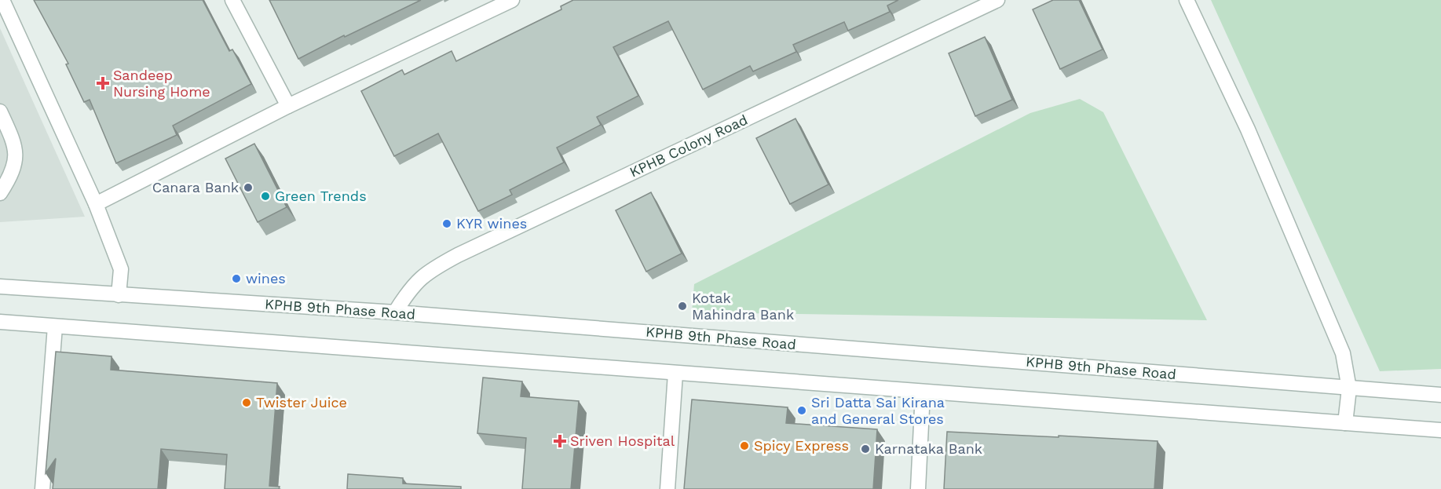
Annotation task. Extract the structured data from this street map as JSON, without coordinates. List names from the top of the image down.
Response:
{
  "streets": {
    "street": ["KPHB Colony Road", "KPHB 9th Phase Road"]
  },
  "crossings": [
    ["KPHB Colony Road", "KPHB 9th Phase Road"]
  ],
  "places": {
    "health": ["Sandeep Nursing Home", "Sriven Hospital"],
    "other": [
      "Canara Bank",
      "Green Trends",
      "KYR wines",
      "wines",
      "Kotak Mahindra Bank",
      "Twister Juice",
      "Sri Datta Sai Kirana and General Stores",
      "Spicy Express",
      "Karnataka Bank"
    ]
  }
}
